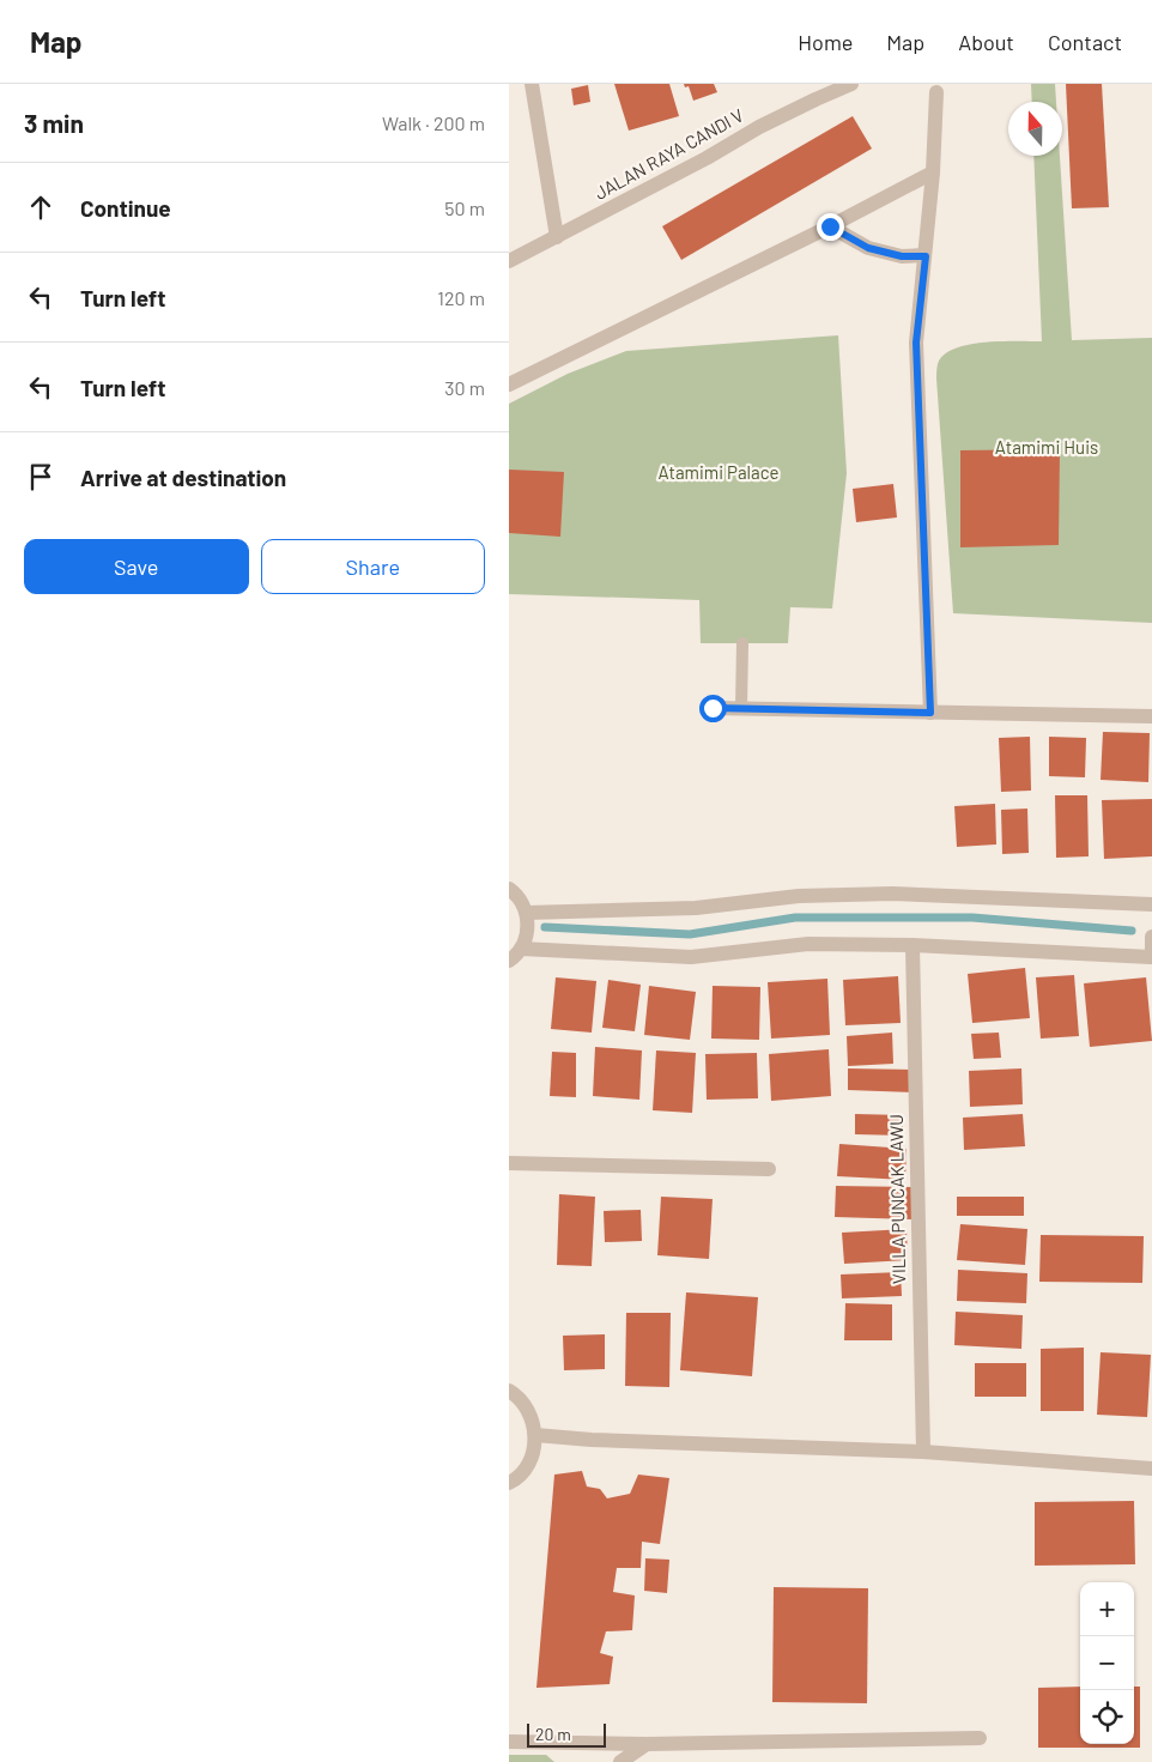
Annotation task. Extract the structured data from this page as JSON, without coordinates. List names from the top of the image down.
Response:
{
  "streets": {
    "street": ["JALAN RAYA CANDI V", "VILLA PUNCAK LAWU"]
  },
  "parks": ["Atamimi Huis", "Atamimi Palace"],
  "scale_bar": "20 m",
  "north": "top",
  "page": {
    "header": "Map",
    "nav": [
      "Home",
      "Map",
      "About",
      "Contact"
    ],
    "heading": ["3 min", "Walk · 200 m"],
    "list": [
      ["Continue", "50 m"],
      ["Turn left", "120 m"],
      ["Turn left", "30 m"],
      "Arrive at destination"
    ],
    "buttons": ["Save", "Share"],
    "map_buttons": ["+", "−"],
    "scale": "20 m"
  }
}
